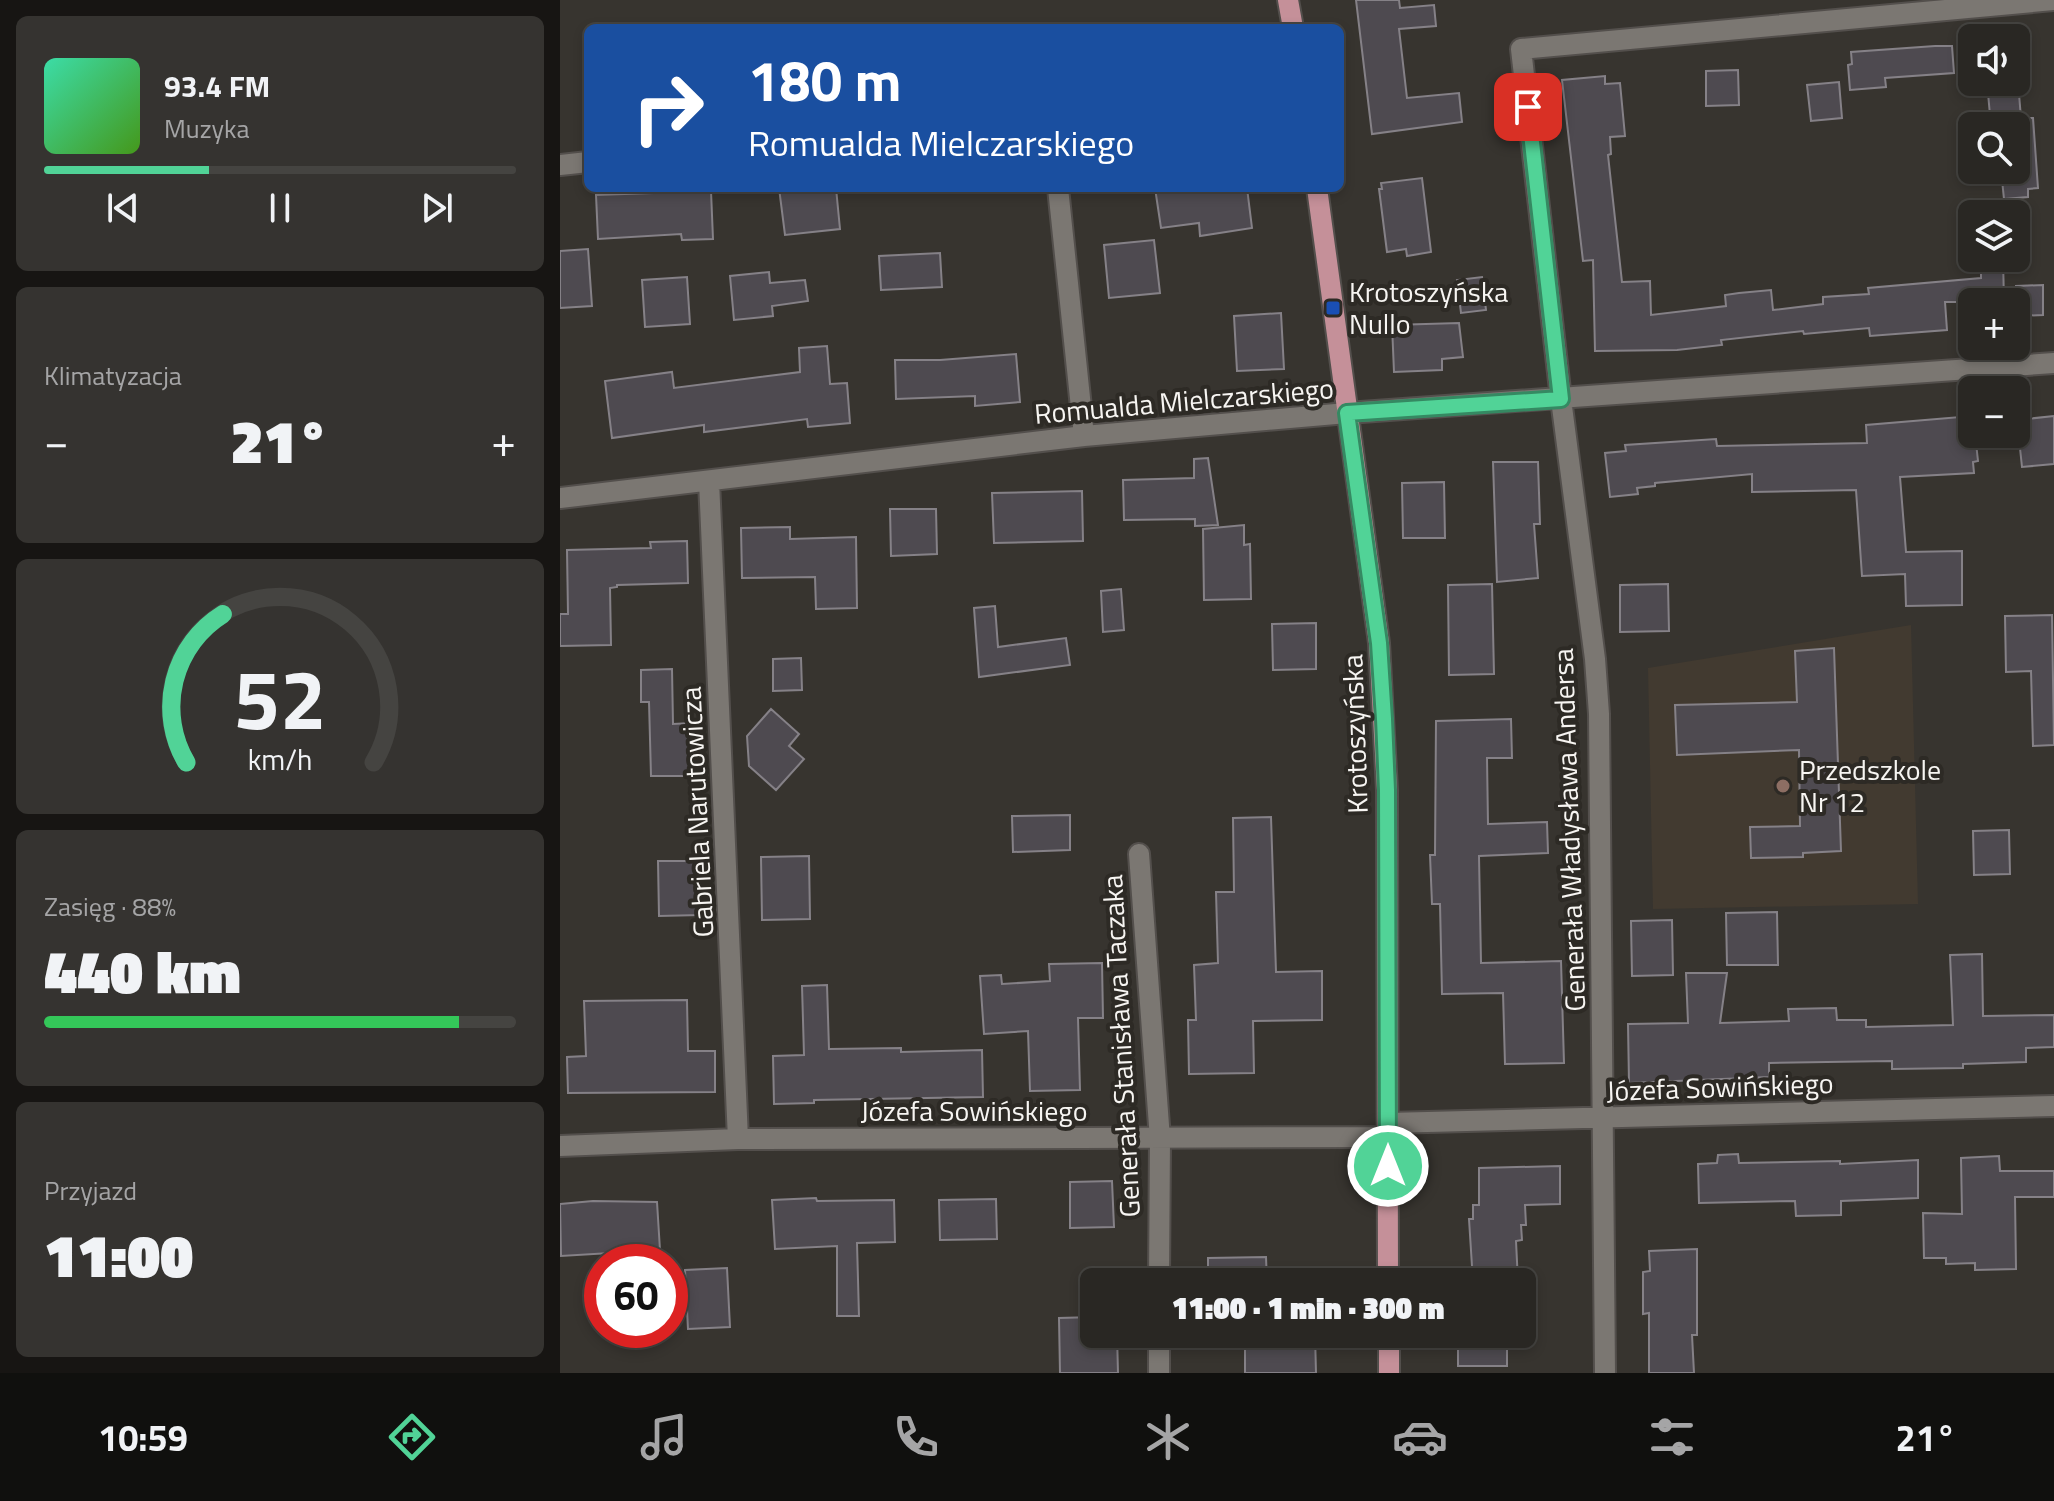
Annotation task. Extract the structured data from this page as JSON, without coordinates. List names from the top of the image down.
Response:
{
  "streets": {
    "main road": ["Krotoszyńska"],
    "street": [
      "Romualda Mielczarskiego",
      "Gabriela Narutowicza",
      "Generała Władysława Andersa",
      "Generała Stanisława Taczaka",
      "Józefa Sowińskiego"
    ]
  },
  "crossings": [
    ["Romualda Mielczarskiego", "Krotoszyńska"],
    ["Romualda Mielczarskiego", "Gabriela Narutowicza"],
    ["Romualda Mielczarskiego", "Generała Władysława Andersa"],
    ["Krotoszyńska", "Józefa Sowińskiego"],
    ["Gabriela Narutowicza", "Józefa Sowińskiego"],
    ["Generała Władysława Andersa", "Józefa Sowińskiego"],
    ["Generała Stanisława Taczaka", "Józefa Sowińskiego"]
  ],
  "places": {
    "transit": ["Krotoszyńska Nullo"],
    "other": ["Przedszkole Nr 12"]
  },
  "page": {
    "map_buttons": ["+", "−"],
    "turn": ["180 m", "Romualda Mielczarskiego"],
    "song": ["93.4 FM", "Muzyka"],
    "tile": [
      "Klimatyzacja",
      ["Zasięg · 88%", "440 km"],
      ["Przyjazd", "11:00"]
    ],
    "heat": ["−", "21°", "+"],
    "limit": "60",
    "trip": "11:00 · 1 min · 300 m",
    "tabs": ["10:59", "21°"],
    "gauge": ["52", "km/h"]
  }
}
